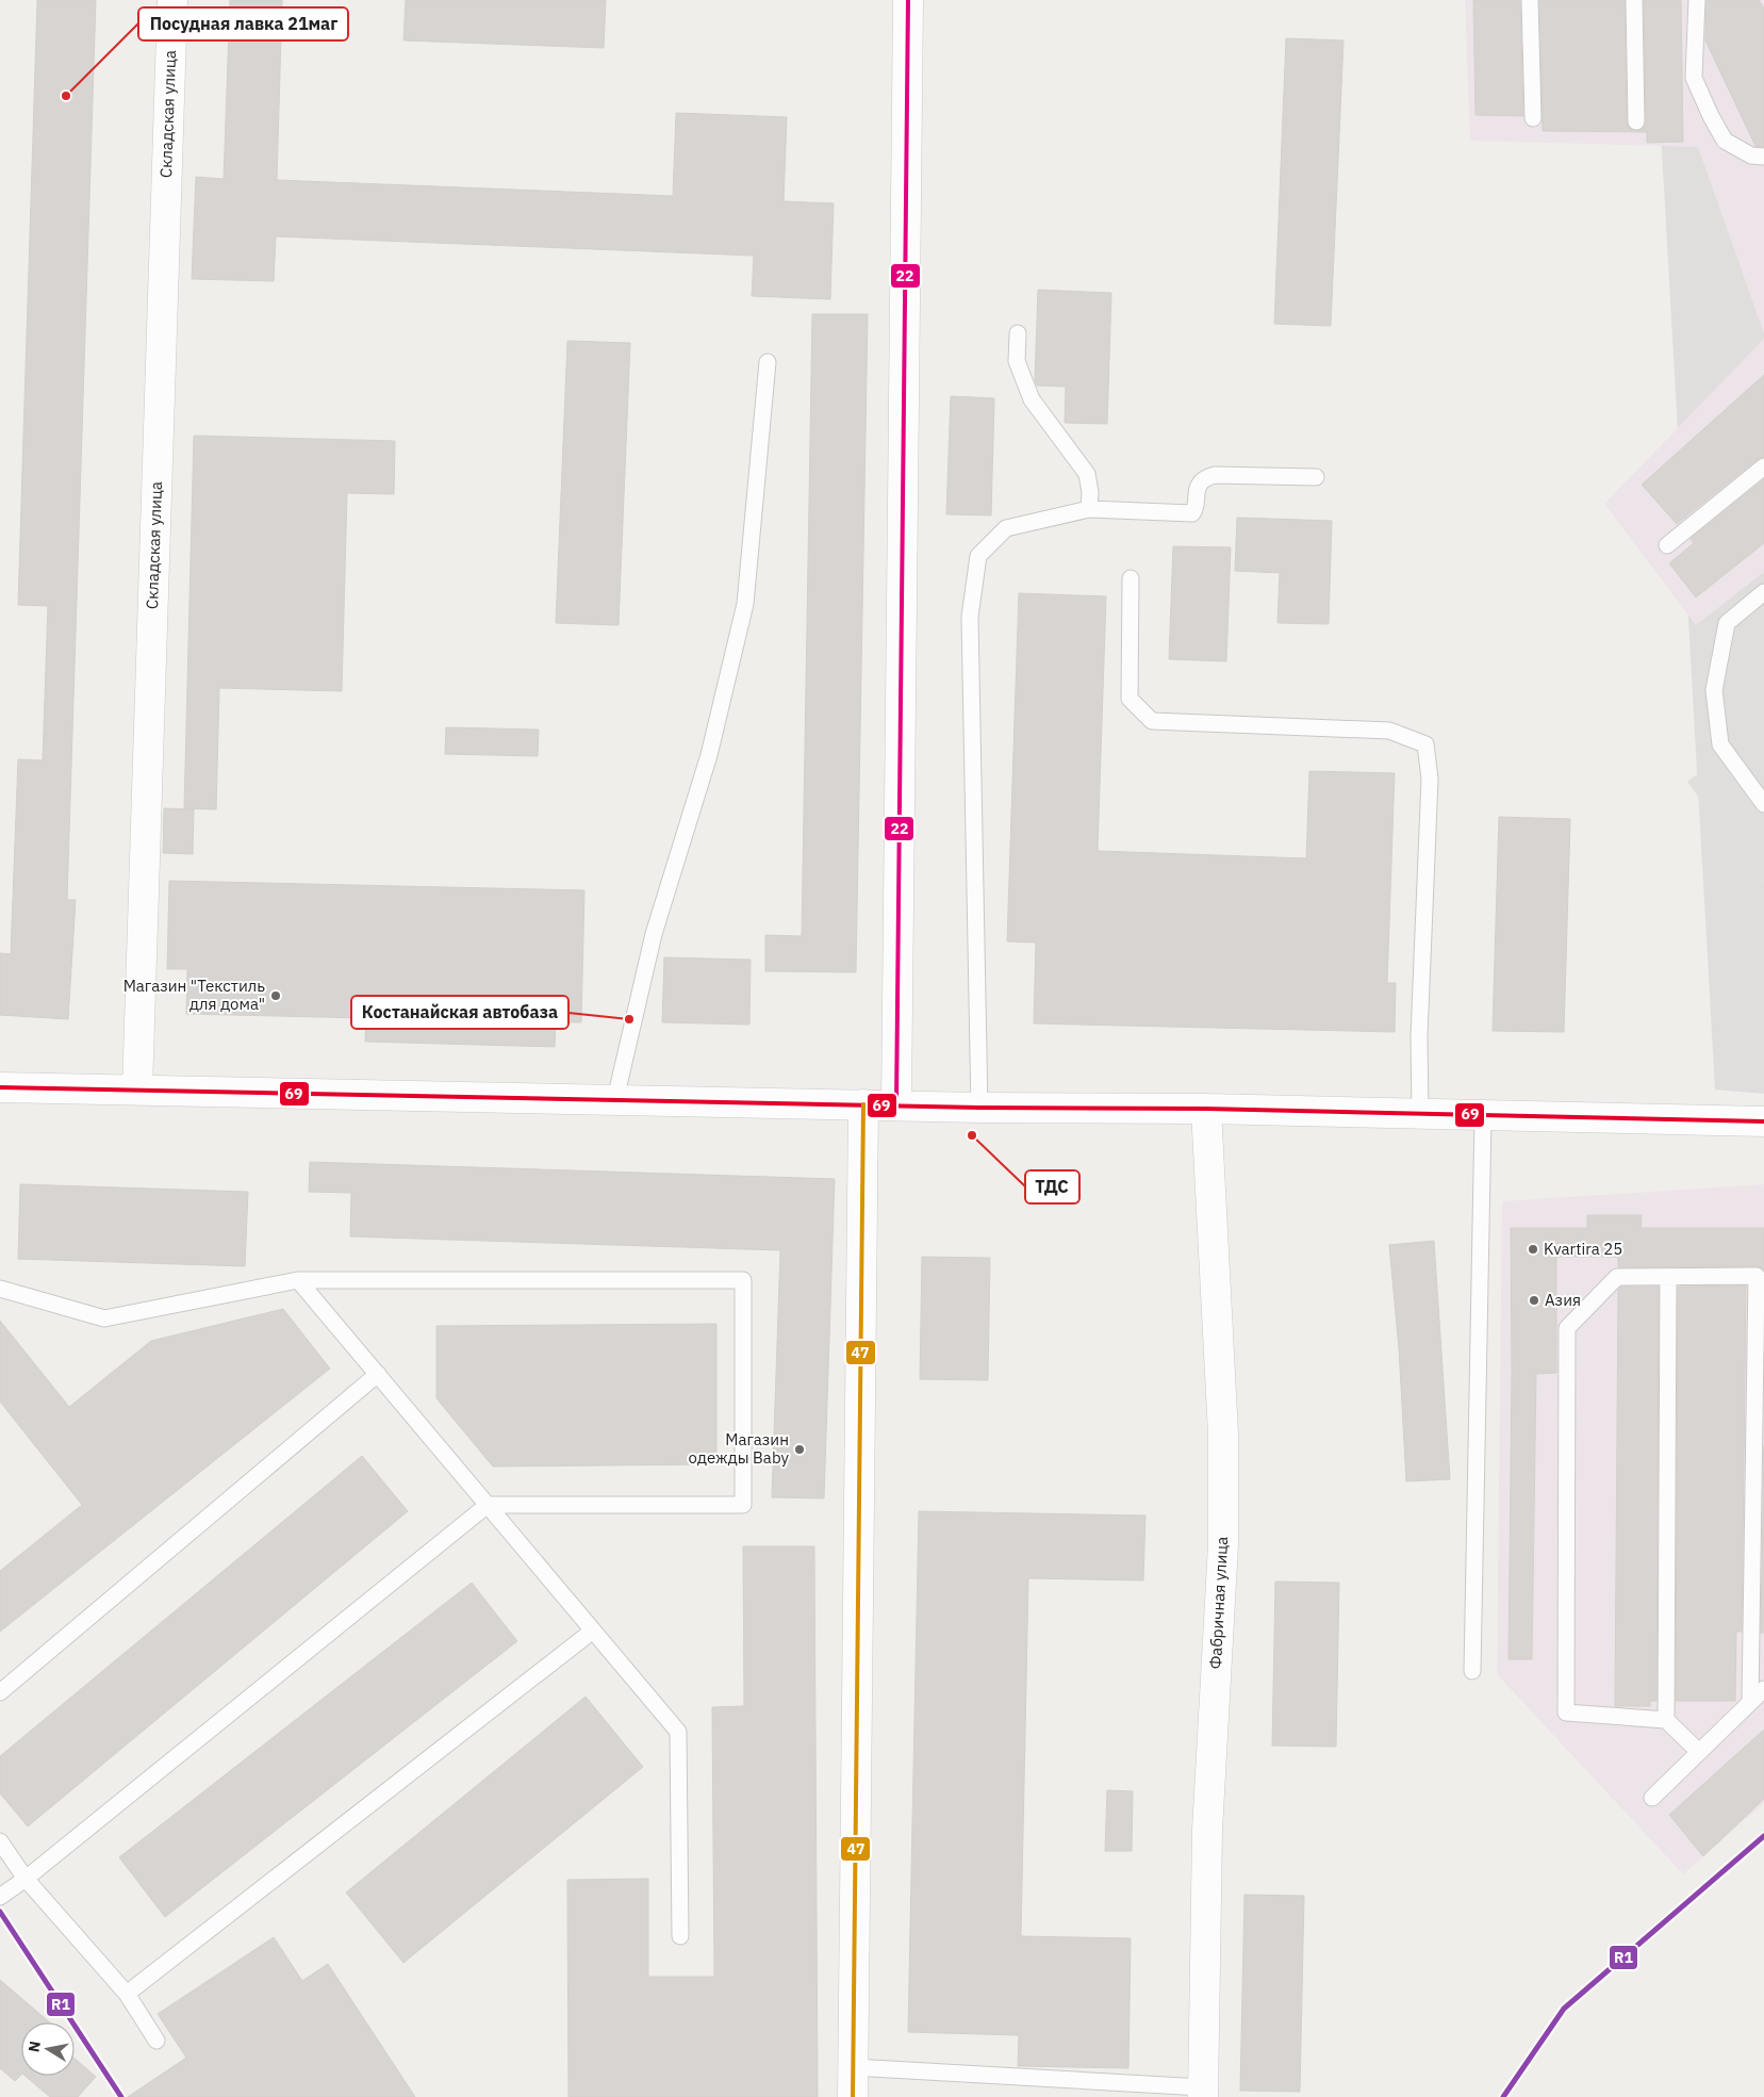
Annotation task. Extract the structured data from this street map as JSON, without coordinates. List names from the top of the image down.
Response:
{
  "streets": {
    "street": ["Складская улица", "Фабричная улица"]
  },
  "places": [
    "Посудная лавка 21маг",
    "Магазин \"Текстиль для дома\"",
    "Костанайская автобаза",
    "ТДС",
    "Kvartira 25",
    "Азия",
    "Магазин одежды Baby"
  ],
  "lines": [
    "transit line 22",
    "transit line 69",
    "transit line 47",
    "transit line R1"
  ],
  "north": "left"
}
